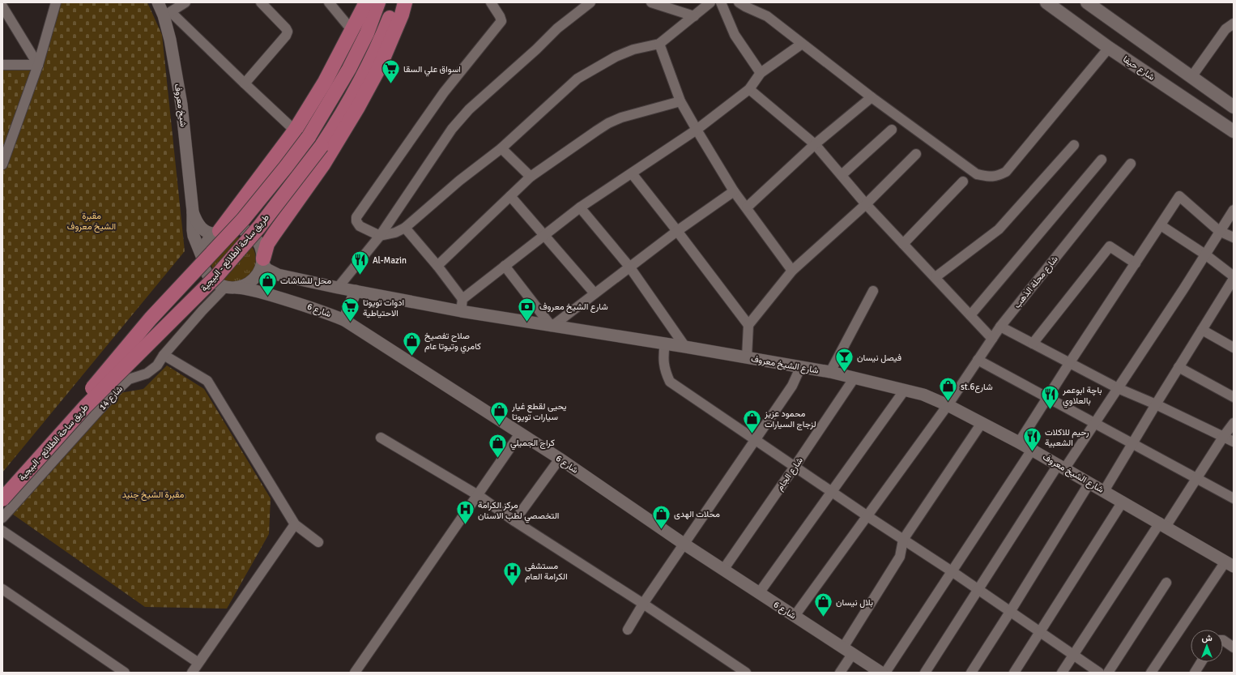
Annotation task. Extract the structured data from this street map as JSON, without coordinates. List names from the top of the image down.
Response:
{
  "streets": {
    "main road": ["شارع حيفا", "طريق ساحة الطلائع - البيجية"],
    "street": [
      "شیخ معروف",
      "شارع محلة الذهب",
      "شارع 6",
      "شارع الشيخ معروف",
      "شارع 14",
      "شارع الجام"
    ]
  },
  "crossings": [
    ["شارع محلة الذهب", "شارع 6"],
    ["شارع محلة الذهب", "شارع الشيخ معروف"],
    ["شارع 6", "شارع الشيخ معروف"],
    ["شارع 6", "شارع 14"],
    ["شارع 6", "شارع الجام"],
    ["شارع الشيخ معروف", "شارع 14"],
    ["شارع الشيخ معروف", "شارع الجام"]
  ],
  "parks": ["مقبرة الشيخ معروف", "مقبرة الشيخ جنيد"],
  "places": {
    "supermarket": ["اسواق علي السقا", "ادوات تويوتا الاحتياطية"],
    "restaurant": ["Al-Mazin", "باچة ابوعمر بالعلاوي", "رحيم للاكلات الشعبية"],
    "shop": [
      "محل للشاشات",
      "صلاح تفصيخ كامري وتيوتا عام",
      "st.شارع6",
      "يحيى لقطع غيار سيارات تويوتا",
      "محمود عزيز لزجاج السيارات",
      "كراج الجميلي",
      "محلات الهدى",
      "بلال نيسان"
    ],
    "bank": ["شارع الشيخ معروف"],
    "bar": ["فيصل نيسان"],
    "hospital": ["مركز الكرامة التخصصي لطب الاسنان", "مستشفى الكرامة العام"]
  },
  "north": "top"
}
